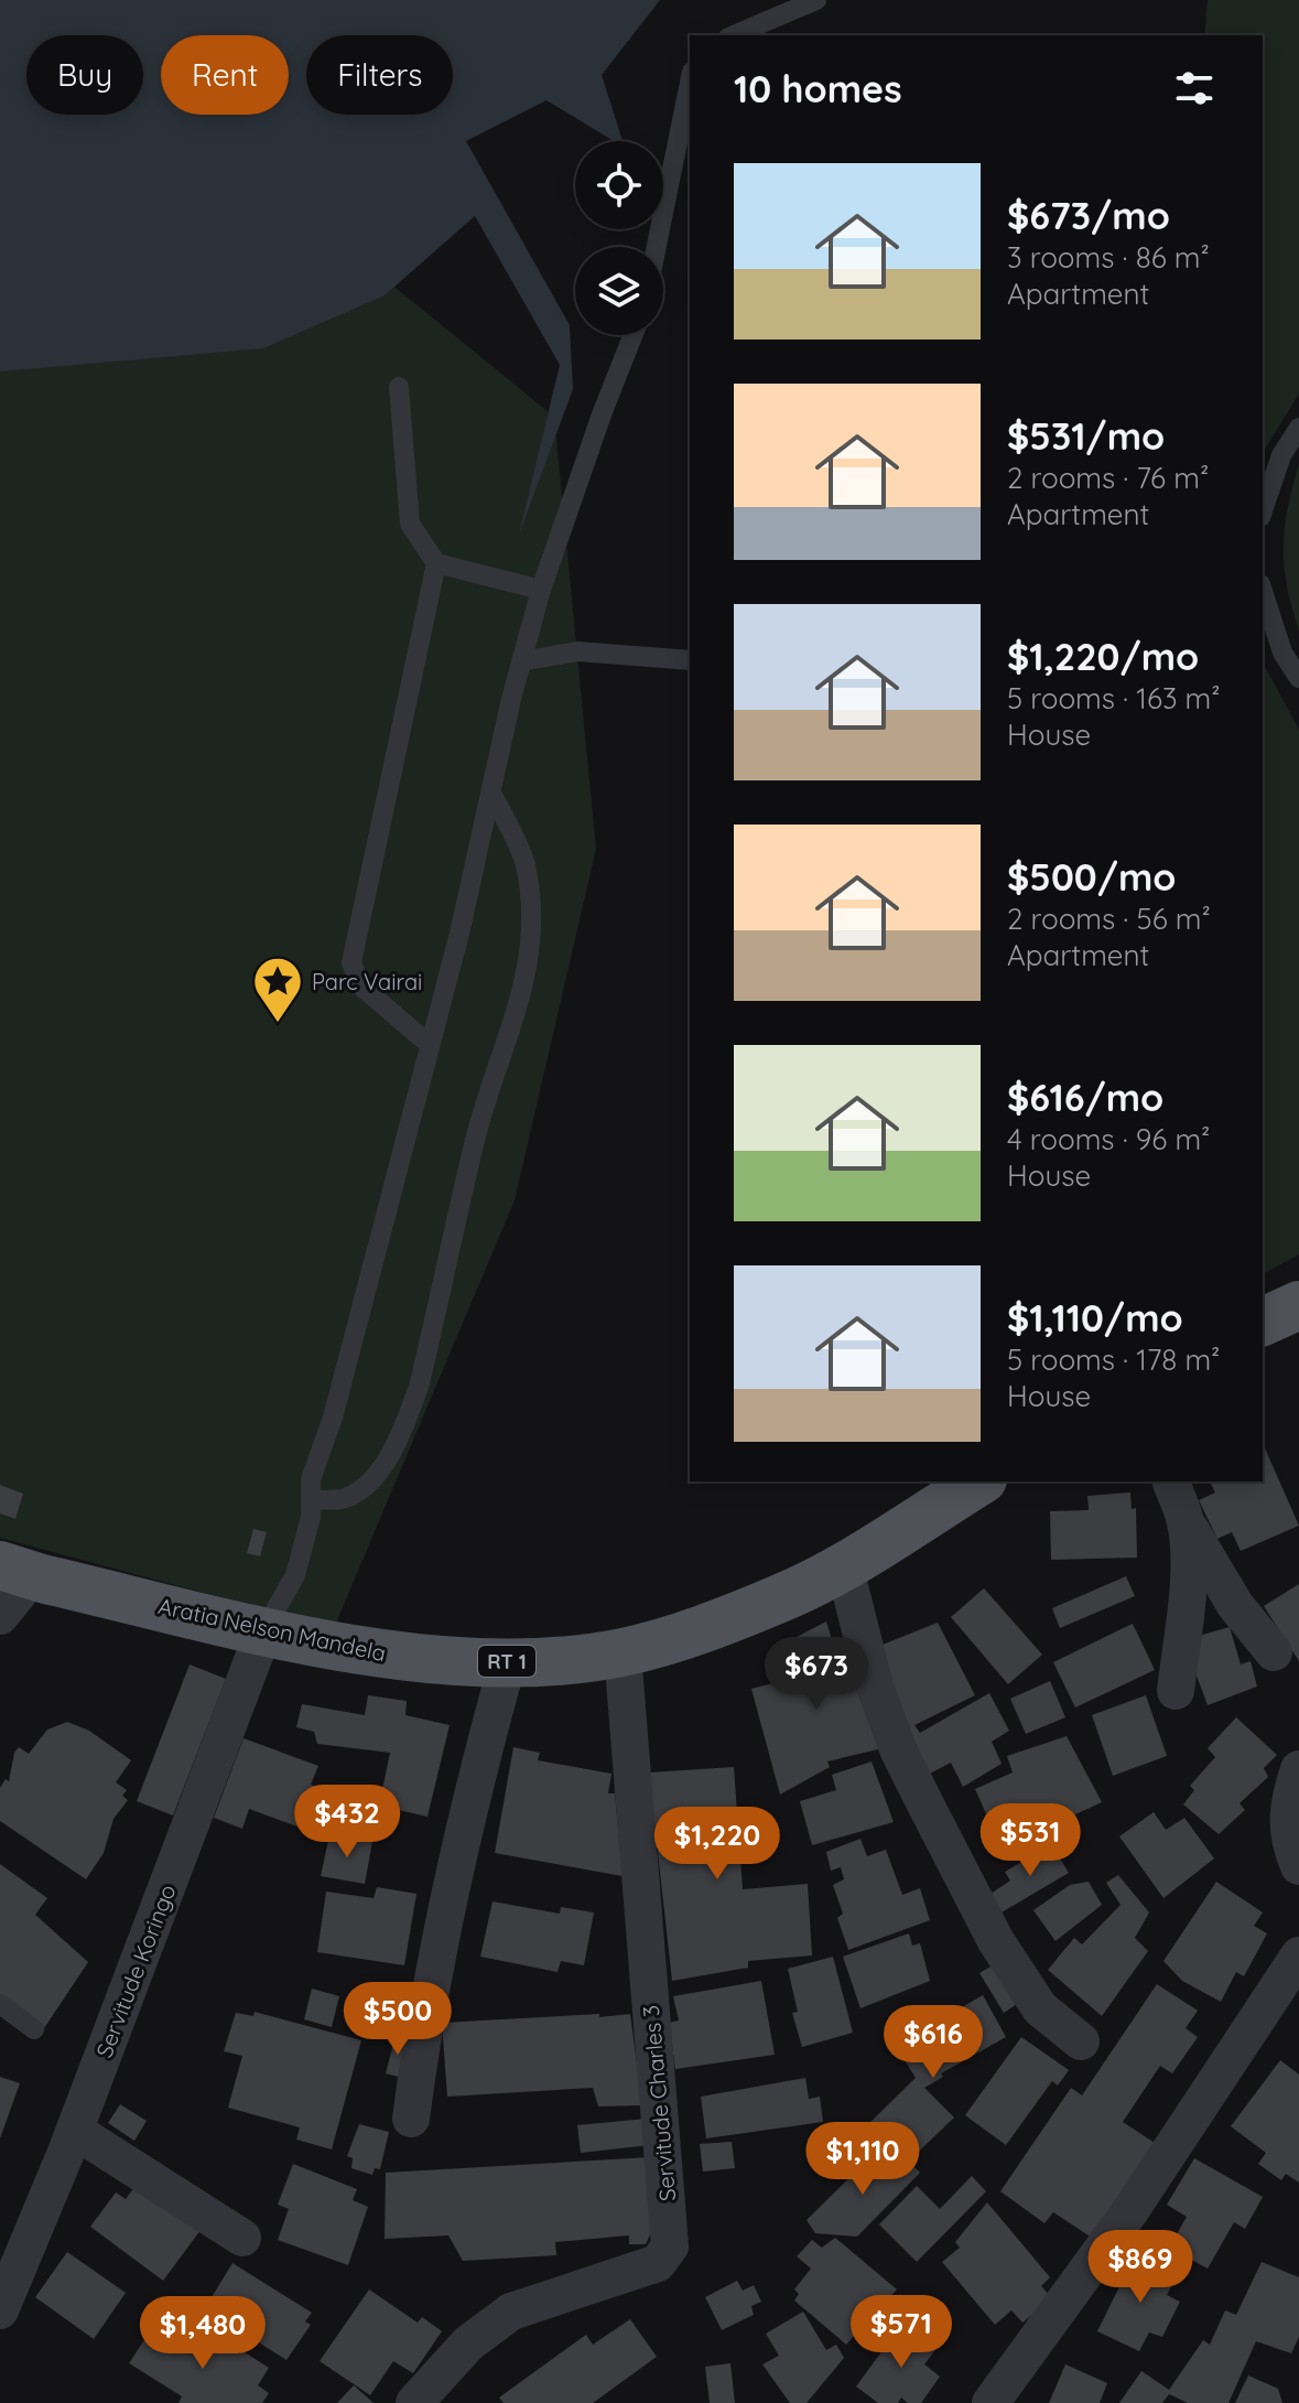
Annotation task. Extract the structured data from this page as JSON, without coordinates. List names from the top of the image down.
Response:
{
  "streets": {
    "main road": ["Aratia Nelson Mandela", "RT 1"],
    "street": ["Servitude Koringo", "Servitude Charles 3"]
  },
  "crossings": [
    ["Aratia Nelson Mandela", "Servitude Koringo"],
    ["Aratia Nelson Mandela", "Servitude Charles 3"]
  ],
  "places": {
    "place": ["Parc Vairai"]
  },
  "page": {
    "chip": ["Buy", "Rent", "Filters"],
    "heading": "10 homes",
    "list": [
      {
        "name": "$673/mo",
        "note": "3 rooms · 86 m² · Apartment"
      },
      {
        "name": "$531/mo",
        "note": "2 rooms · 76 m² · Apartment"
      },
      {
        "name": "$1,220/mo",
        "note": "5 rooms · 163 m² · House"
      },
      {
        "name": "$500/mo",
        "note": "2 rooms · 56 m² · Apartment"
      },
      {
        "name": "$616/mo",
        "note": "4 rooms · 96 m² · House"
      },
      {
        "name": "$1,110/mo",
        "note": "5 rooms · 178 m² · House"
      }
    ],
    "price": [
      "$673",
      "$432",
      "$531",
      "$1,220",
      "$500",
      "$616",
      "$1,110",
      "$869",
      "$571",
      "$1,480"
    ]
  }
}
